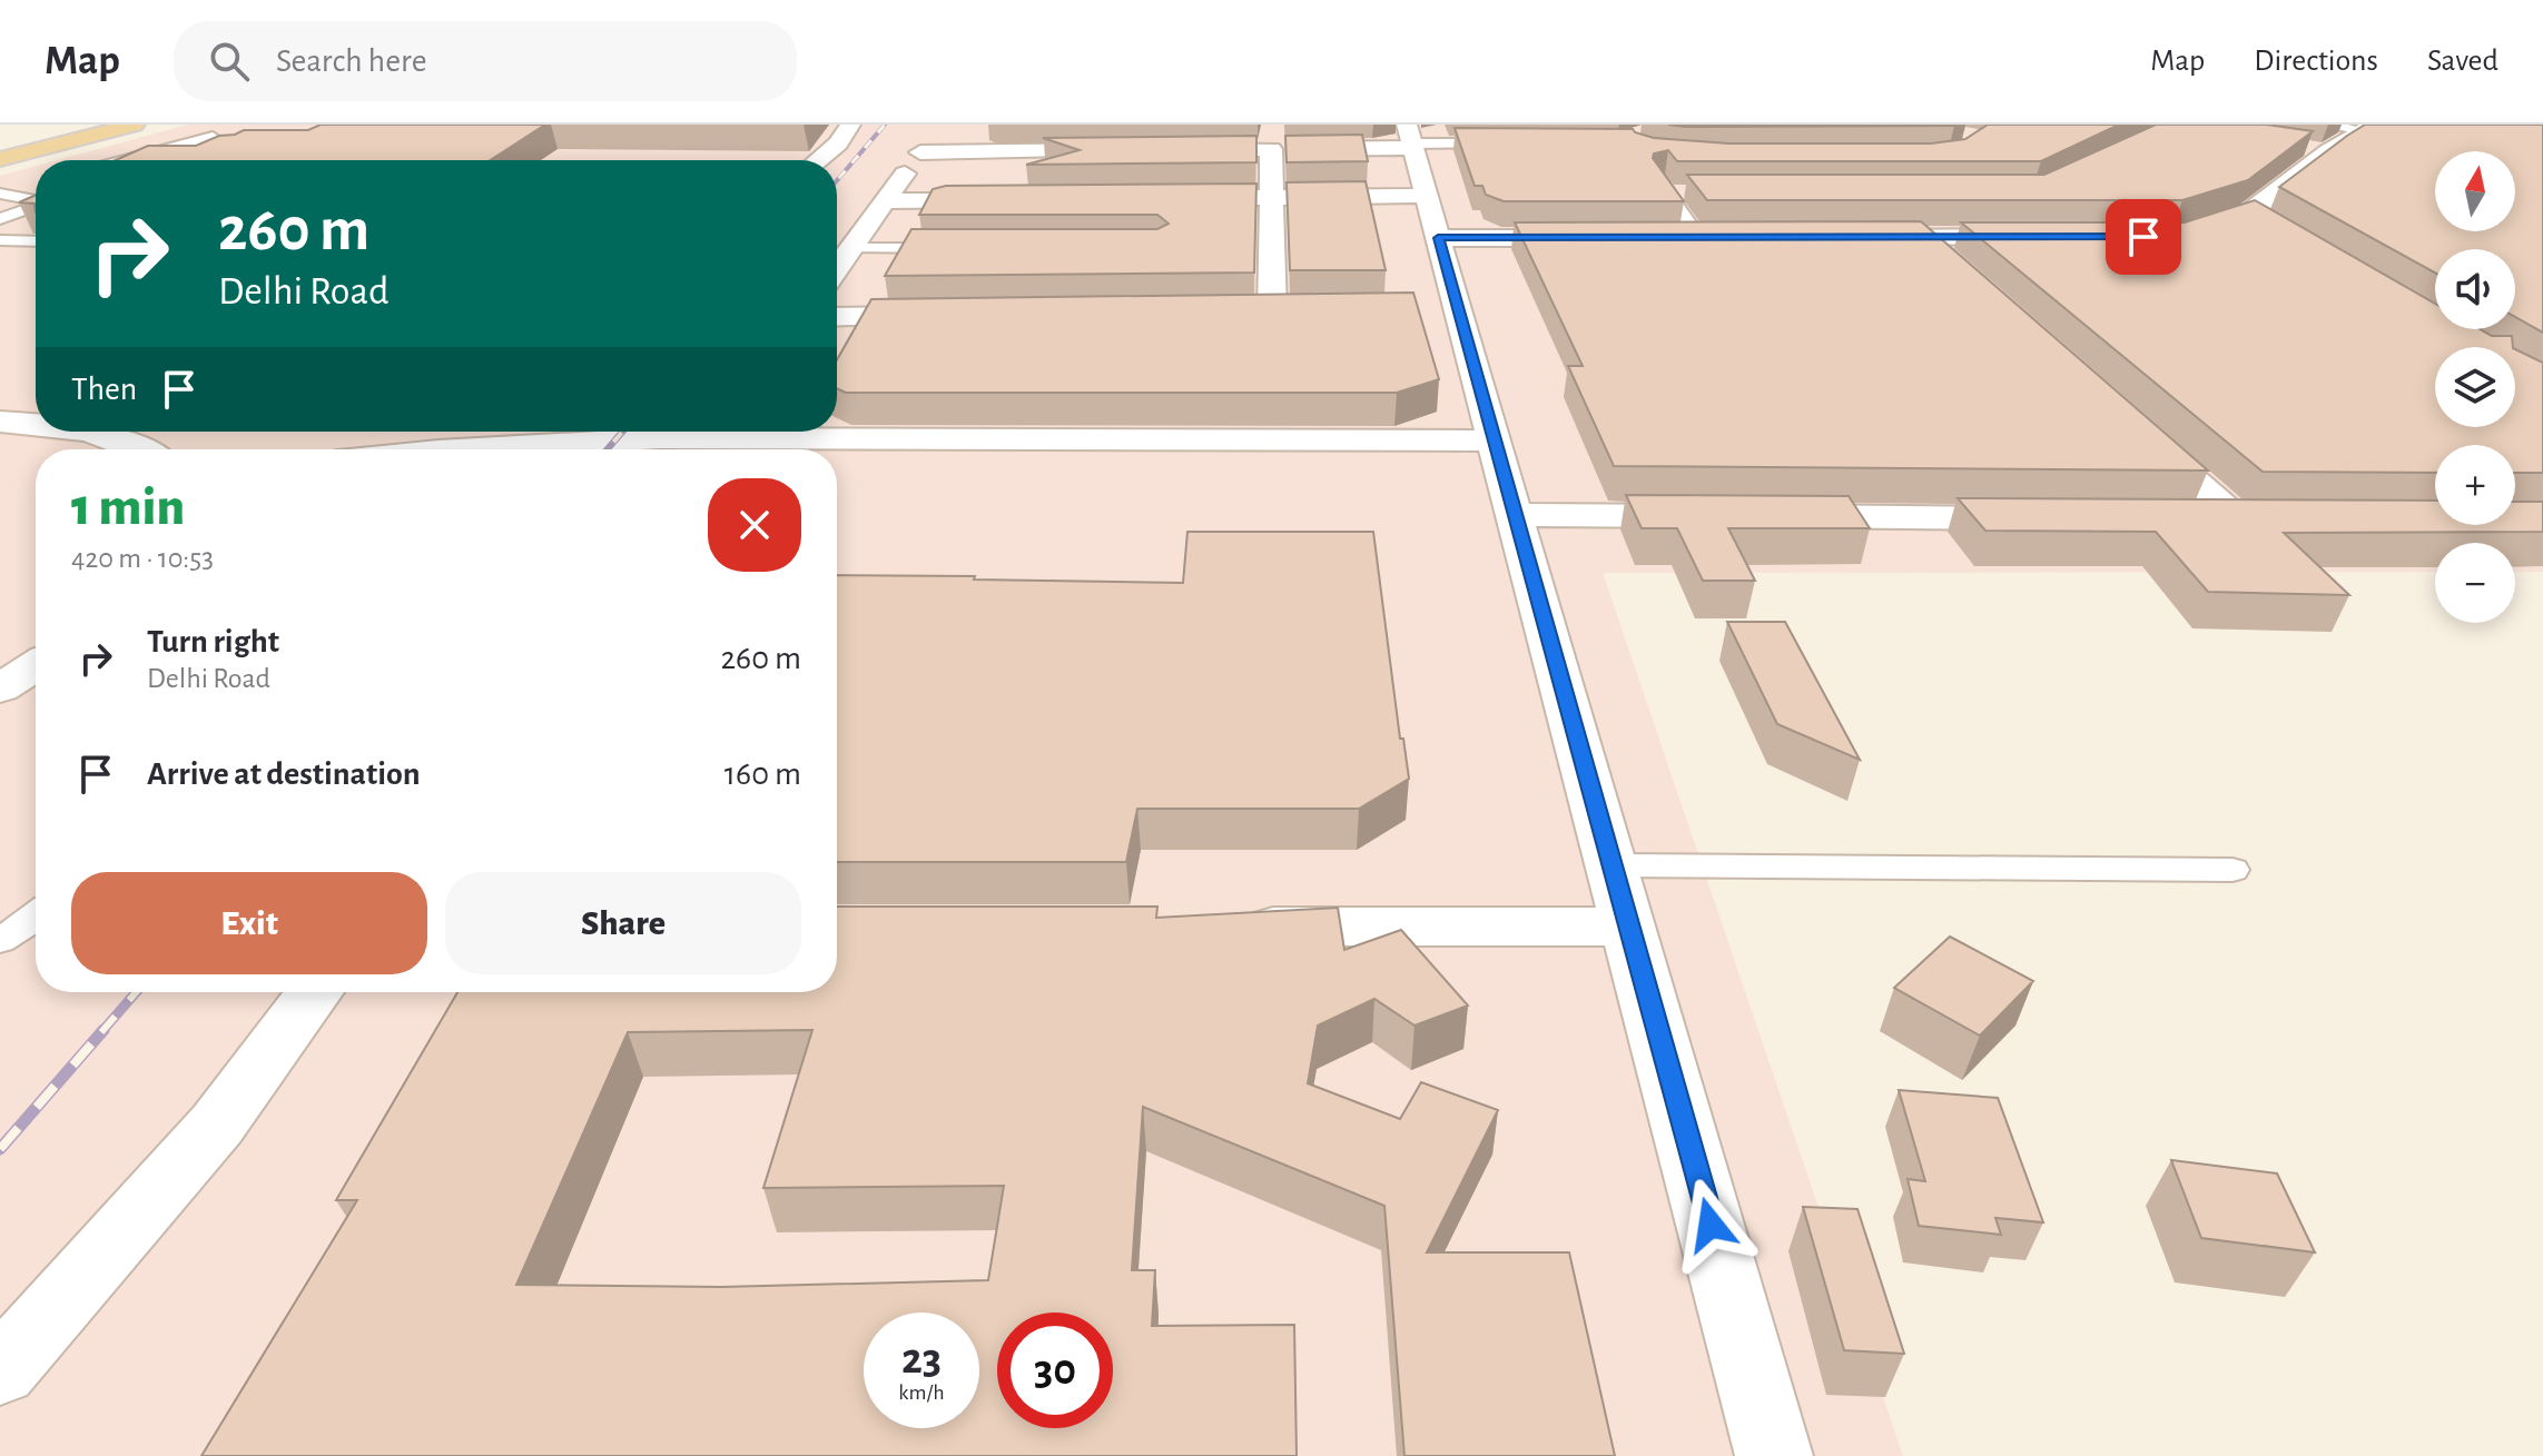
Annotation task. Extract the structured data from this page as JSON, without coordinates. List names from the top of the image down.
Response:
{
  "north": "top",
  "page": {
    "header": "Map",
    "search": "Search here",
    "nav": ["Map", "Directions", "Saved"],
    "map_buttons": ["+", "−"],
    "turn": ["260 m", "Delhi Road"],
    "then": "Then",
    "heading": ["1 min", "420 m · 10:53"],
    "list": [
      {
        "name": "Turn right",
        "note": "Delhi Road",
        "value": "260 m"
      },
      {
        "name": "Arrive at destination",
        "value": "160 m"
      }
    ],
    "buttons": ["Exit", "Share"],
    "speed": "23 km/h",
    "limit": "30"
  }
}
